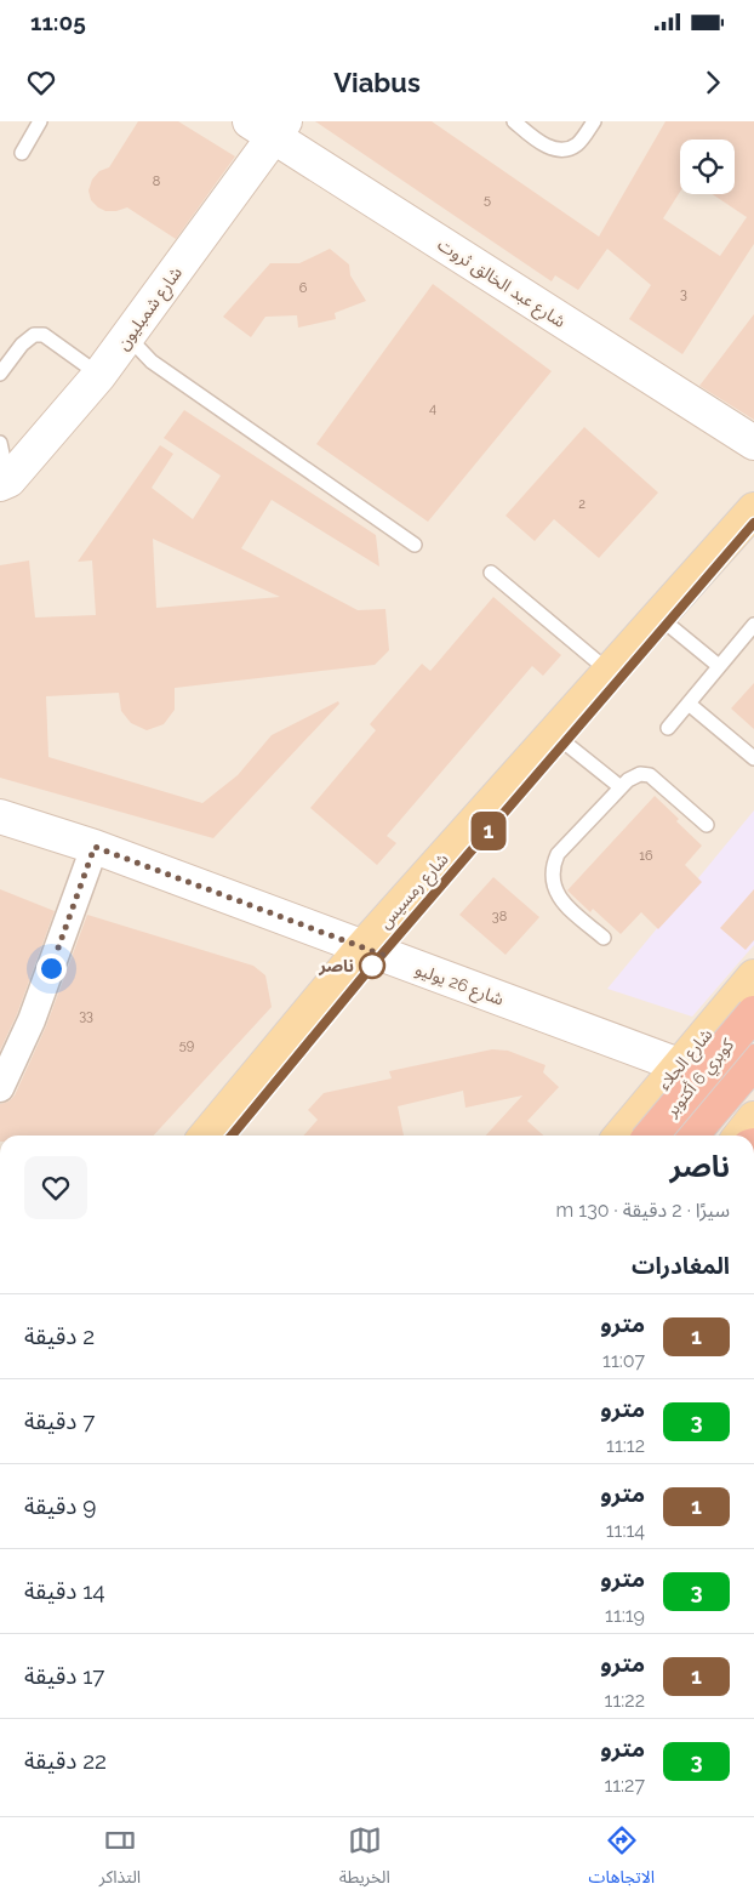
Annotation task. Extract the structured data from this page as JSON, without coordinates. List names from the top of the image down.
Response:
{
  "streets": {
    "highway": ["كوبري 6 أكتوبر"],
    "main road": ["شارع رمسيس", "شارع الجلاء"],
    "street": ["شارع عبد الخالق ثروت", "شارع شمبليون", "شارع 26 يوليو"]
  },
  "crossings": [
    ["شارع عبد الخالق ثروت", "شارع شمبليون"],
    ["شارع رمسيس", "شارع 26 يوليو"],
    ["شارع 26 يوليو", "شارع الجلاء"]
  ],
  "places": ["ناصر"],
  "lines": ["metro line 1"],
  "house_numbers": [
    "8",
    "5",
    "6",
    "3",
    "4",
    "2",
    "16",
    "38",
    "33",
    "59"
  ],
  "page": {
    "status": "11:05",
    "header": "Viabus",
    "on_map": "1",
    "heading": [
      ["ناصر", "سيرًا · 2 دقيقة · 130 m"],
      "المغادرات"
    ],
    "list": [
      {
        "mark": "1",
        "name": "مترو",
        "note": "11:07",
        "value": "2 دقيقة"
      },
      {
        "mark": "3",
        "name": "مترو",
        "note": "11:12",
        "value": "7 دقيقة"
      },
      {
        "mark": "1",
        "name": "مترو",
        "note": "11:14",
        "value": "9 دقيقة"
      },
      {
        "mark": "3",
        "name": "مترو",
        "note": "11:19",
        "value": "14 دقيقة"
      },
      {
        "mark": "1",
        "name": "مترو",
        "note": "11:22",
        "value": "17 دقيقة"
      },
      {
        "mark": "3",
        "name": "مترو",
        "note": "11:27",
        "value": "22 دقيقة"
      }
    ],
    "tabs": ["الاتجاهات", "الخريطة", "التذاكر"]
  }
}
